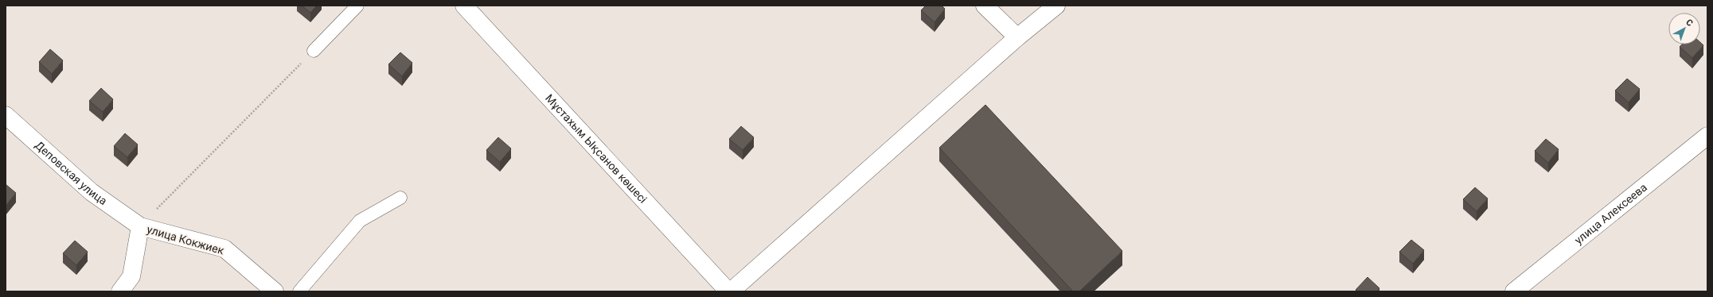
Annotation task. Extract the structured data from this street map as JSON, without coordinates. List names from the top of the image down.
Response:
{
  "streets": {
    "street": [
      "Мұстахым Ықсанов көшесі",
      "Деповская улица",
      "улица Алексеева",
      "улица Кокжиек"
    ]
  },
  "crossings": [
    ["Деповская улица", "улица Кокжиек"]
  ],
  "north": "top right"
}
